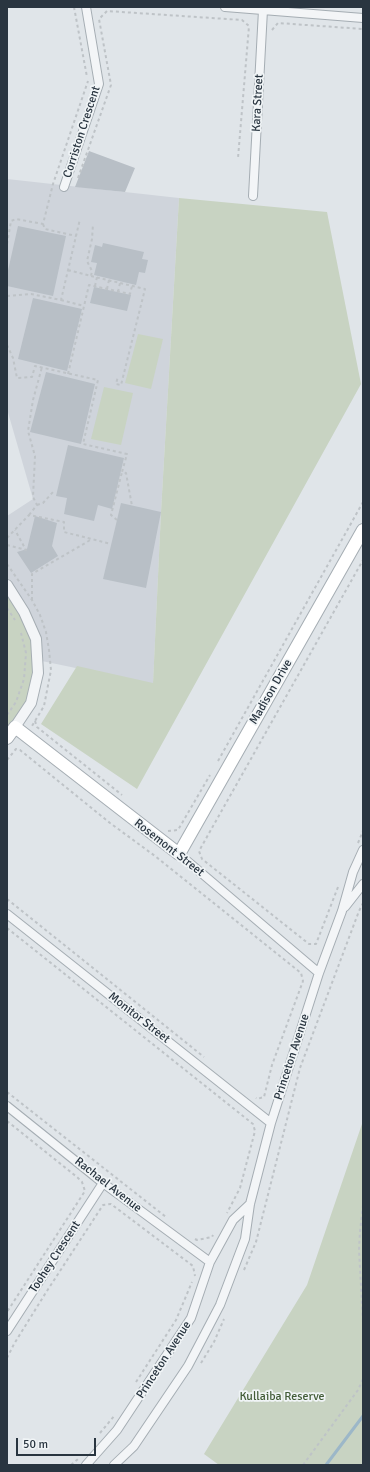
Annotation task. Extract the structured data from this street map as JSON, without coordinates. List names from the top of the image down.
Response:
{
  "streets": {
    "main road": ["Madison Drive", "Rosemont Street"],
    "street": [
      "Kara Street",
      "Corriston Crescent",
      "Monitor Street",
      "Princeton Avenue",
      "Rachael Avenue",
      "Toohey Crescent"
    ]
  },
  "crossings": [
    ["Madison Drive", "Rosemont Street"],
    ["Rosemont Street", "Princeton Avenue"],
    ["Monitor Street", "Princeton Avenue"],
    ["Princeton Avenue", "Rachael Avenue"],
    ["Rachael Avenue", "Toohey Crescent"]
  ],
  "parks": ["Kullaiba Reserve"],
  "scale_bar": "50 m"
}
